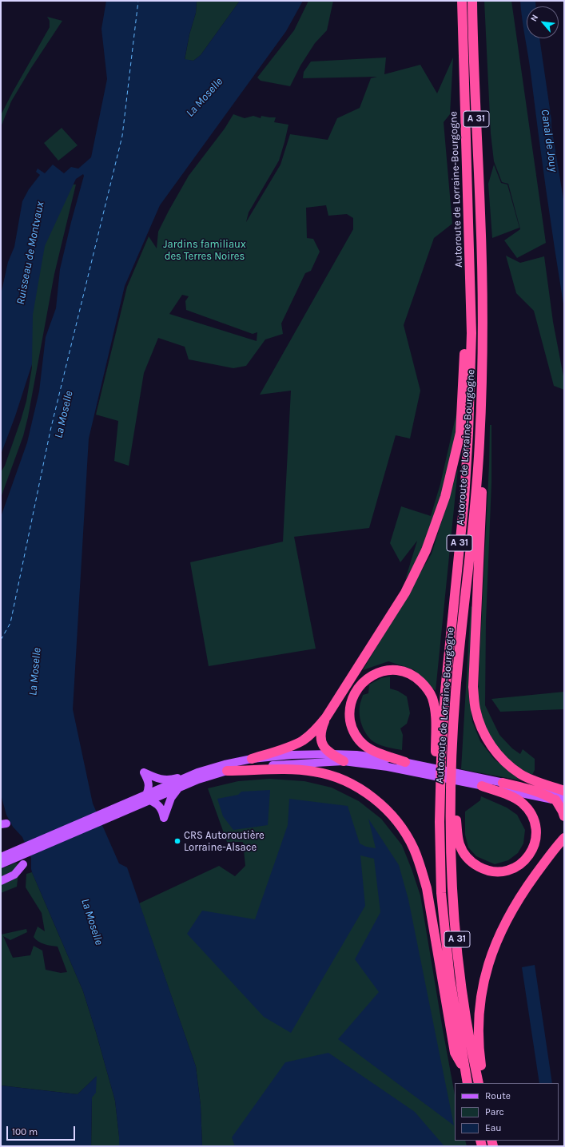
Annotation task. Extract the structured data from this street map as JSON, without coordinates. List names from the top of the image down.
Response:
{
  "streets": {
    "highway": ["A 31", "Autoroute de Lorraine-Bourgogne"]
  },
  "water": ["La Moselle", "Canal de Jouy", "Ruisseau de Montvaux"],
  "parks": ["Jardins familiaux des Terres Noires"],
  "places": ["CRS Autoroutière Lorraine-Alsace"],
  "legend": ["Route", "Parc", "Eau"],
  "scale_bar": "100 m",
  "north": "top left"
}
